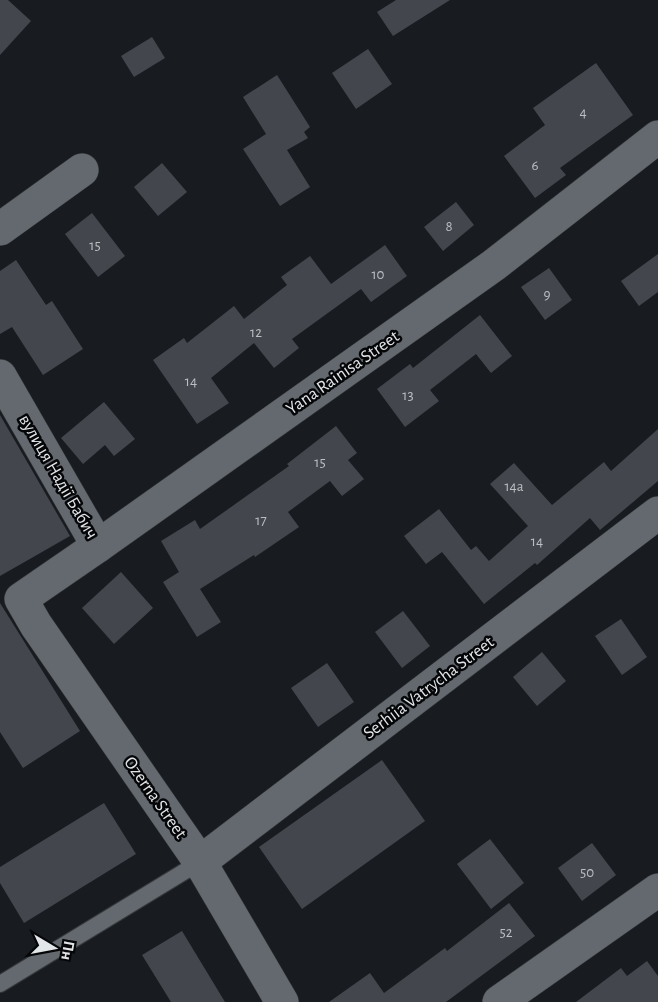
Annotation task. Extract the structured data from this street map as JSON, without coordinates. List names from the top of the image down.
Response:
{
  "streets": {
    "street": [
      "Yana Rainisa Street",
      "вулиця Надії Бабич",
      "Serhiia Vatrycha Street",
      "Ozerna Street"
    ]
  },
  "crossings": [
    ["Yana Rainisa Street", "вулиця Надії Бабич"],
    ["Yana Rainisa Street", "Ozerna Street"],
    ["Serhiia Vatrycha Street", "Ozerna Street"]
  ],
  "house_numbers": [
    "4",
    "6",
    "8",
    "15",
    "10",
    "9",
    "12",
    "14",
    "13",
    "15",
    "14а",
    "17",
    "14",
    "50",
    "52"
  ],
  "north": "right"
}
